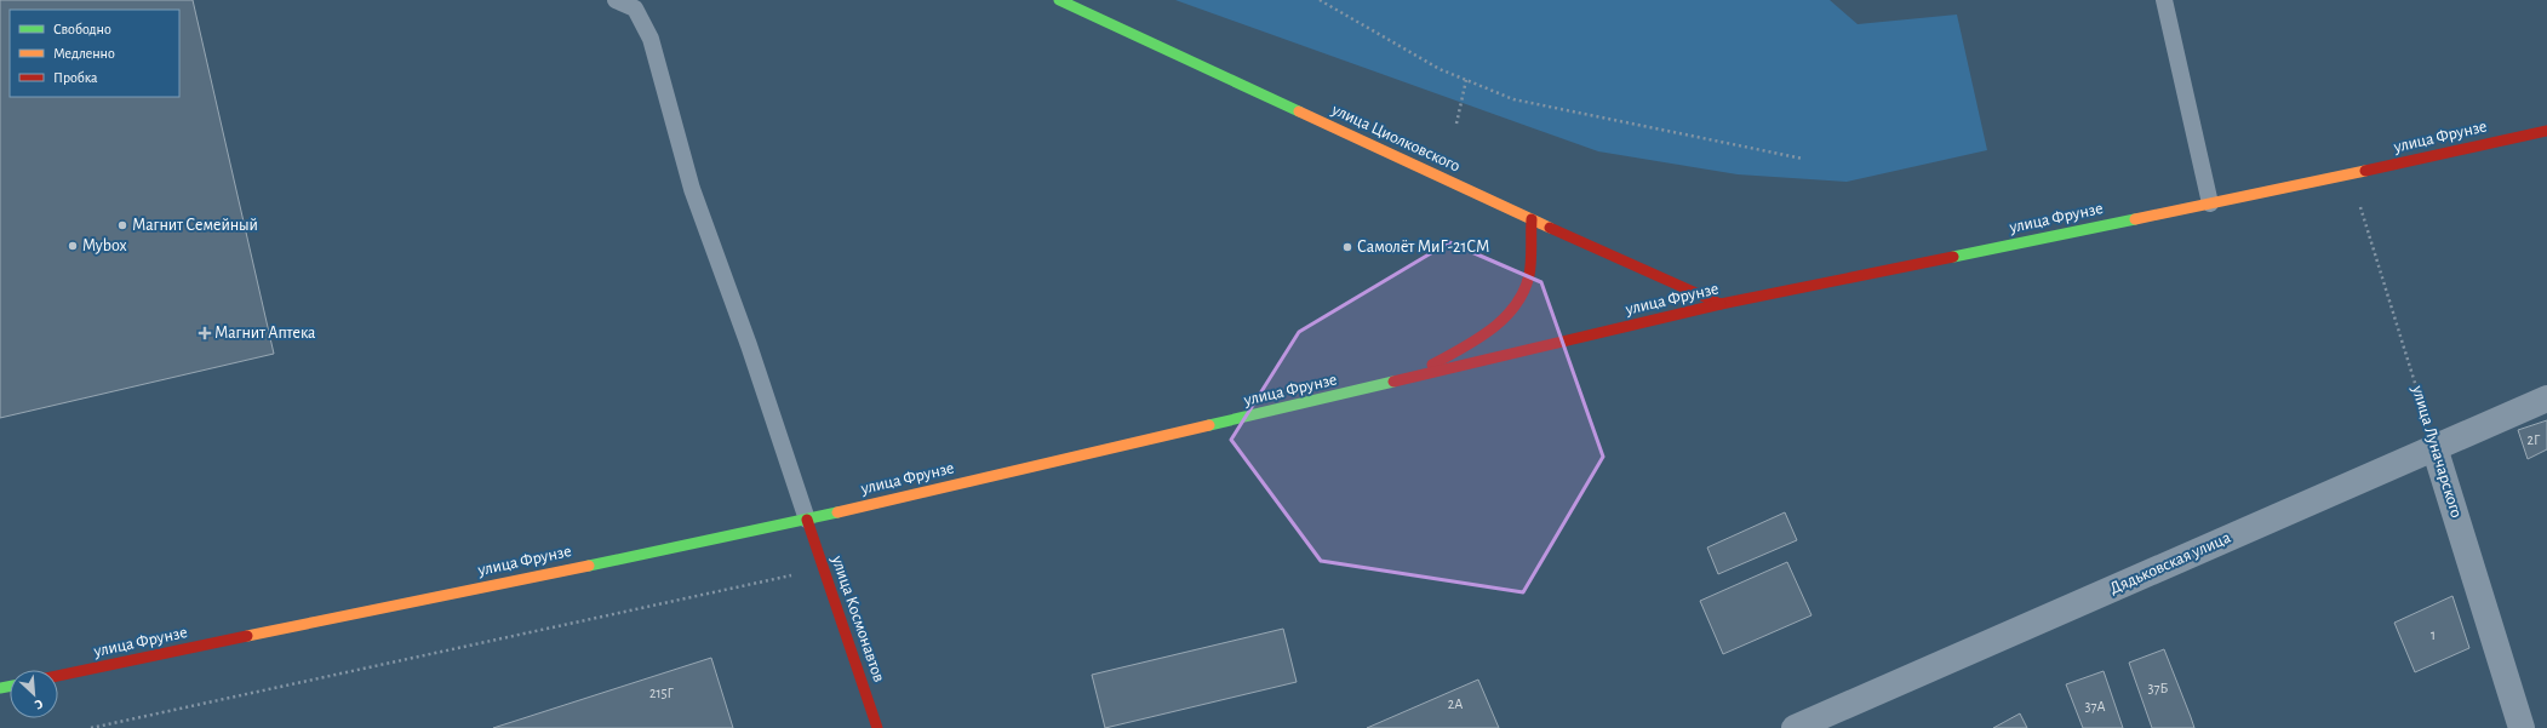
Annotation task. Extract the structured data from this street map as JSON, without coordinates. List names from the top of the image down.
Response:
{
  "streets": {
    "main road": ["улица Фрунзе", "улица Циолковского", "улица Космонавтов"],
    "street": ["улица Луначарского", "Дядьковская улица"]
  },
  "crossings": [
    ["улица Фрунзе", "улица Циолковского"],
    ["улица Фрунзе", "улица Луначарского"],
    ["улица Фрунзе", "улица Космонавтов"],
    ["улица Луначарского", "Дядьковская улица"]
  ],
  "places": {
    "other": ["Магнит Семейный", "Mybox", "Самолёт МиГ-21СМ"],
    "health": ["Магнит Аптека"]
  },
  "house_numbers": [
    "2Г",
    "1",
    "37Б",
    "215Г",
    "2А",
    "37А"
  ],
  "legend": ["Свободно", "Медленно", "Пробка"],
  "north": "bottom right"
}
